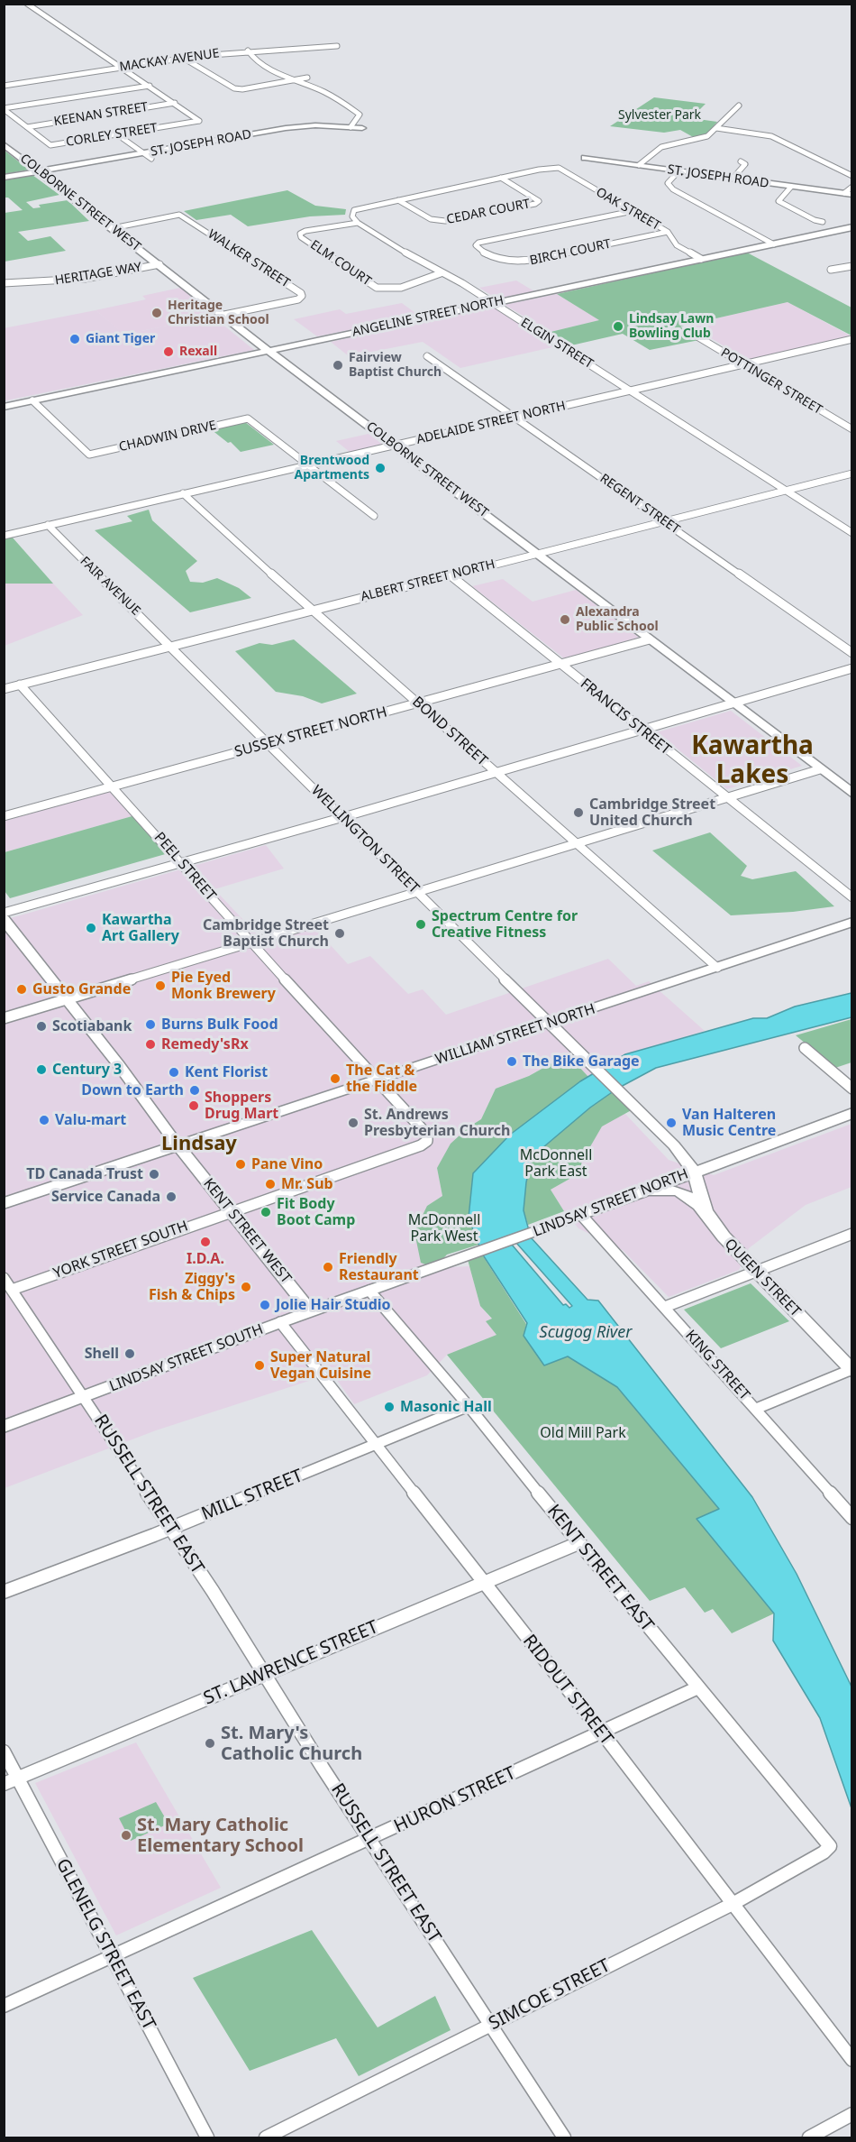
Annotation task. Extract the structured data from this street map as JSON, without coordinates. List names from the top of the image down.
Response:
{
  "streets": {
    "main road": [
      "ST. JOSEPH ROAD",
      "COLBORNE STREET WEST",
      "ANGELINE STREET NORTH",
      "WELLINGTON STREET",
      "WILLIAM STREET NORTH",
      "LINDSAY STREET NORTH",
      "KENT STREET WEST",
      "QUEEN STREET",
      "LINDSAY STREET SOUTH"
    ],
    "street": [
      "MACKAY AVENUE",
      "KEENAN STREET",
      "CORLEY STREET",
      "OAK STREET",
      "CEDAR COURT",
      "BIRCH COURT",
      "WALKER STREET",
      "ELM COURT",
      "HERITAGE WAY",
      "ELGIN STREET",
      "POTTINGER STREET",
      "ADELAIDE STREET NORTH",
      "CHADWIN DRIVE",
      "REGENT STREET",
      "ALBERT STREET NORTH",
      "FAIR AVENUE",
      "FRANCIS STREET",
      "BOND STREET",
      "SUSSEX STREET NORTH",
      "PEEL STREET",
      "YORK STREET SOUTH",
      "KING STREET",
      "RUSSELL STREET EAST",
      "MILL STREET",
      "KENT STREET EAST",
      "ST. LAWRENCE STREET",
      "RIDOUT STREET",
      "HURON STREET",
      "GLENELG STREET EAST",
      "SIMCOE STREET"
    ]
  },
  "crossings": [
    ["KEENAN STREET", "CORLEY STREET"],
    ["ST. JOSEPH ROAD", "COLBORNE STREET WEST"],
    ["COLBORNE STREET WEST", "WALKER STREET"],
    ["COLBORNE STREET WEST", "HERITAGE WAY"],
    ["COLBORNE STREET WEST", "ANGELINE STREET NORTH"],
    ["COLBORNE STREET WEST", "ADELAIDE STREET NORTH"],
    ["COLBORNE STREET WEST", "ALBERT STREET NORTH"],
    ["COLBORNE STREET WEST", "SUSSEX STREET NORTH"],
    ["OAK STREET", "CEDAR COURT"],
    ["OAK STREET", "BIRCH COURT"],
    ["OAK STREET", "ANGELINE STREET NORTH"],
    ["ELM COURT", "ELGIN STREET"],
    ["ANGELINE STREET NORTH", "ELGIN STREET"],
    ["ANGELINE STREET NORTH", "CHADWIN DRIVE"],
    ["ELGIN STREET", "ADELAIDE STREET NORTH"],
    ["ELGIN STREET", "ALBERT STREET NORTH"],
    ["POTTINGER STREET", "ADELAIDE STREET NORTH"],
    ["ADELAIDE STREET NORTH", "CHADWIN DRIVE"],
    ["ADELAIDE STREET NORTH", "REGENT STREET"],
    ["ADELAIDE STREET NORTH", "FAIR AVENUE"],
    ["ADELAIDE STREET NORTH", "BOND STREET"],
    ["REGENT STREET", "ALBERT STREET NORTH"],
    ["ALBERT STREET NORTH", "FAIR AVENUE"],
    ["ALBERT STREET NORTH", "FRANCIS STREET"],
    ["ALBERT STREET NORTH", "BOND STREET"],
    ["ALBERT STREET NORTH", "WELLINGTON STREET"],
    ["ALBERT STREET NORTH", "PEEL STREET"],
    ["FAIR AVENUE", "WELLINGTON STREET"],
    ["FRANCIS STREET", "SUSSEX STREET NORTH"],
    ["BOND STREET", "SUSSEX STREET NORTH"],
    ["BOND STREET", "WILLIAM STREET NORTH"],
    ["SUSSEX STREET NORTH", "WELLINGTON STREET"],
    ["SUSSEX STREET NORTH", "PEEL STREET"],
    ["WELLINGTON STREET", "WILLIAM STREET NORTH"],
    ["WELLINGTON STREET", "LINDSAY STREET NORTH"],
    ["WELLINGTON STREET", "QUEEN STREET"],
    ["PEEL STREET", "WILLIAM STREET NORTH"],
    ["PEEL STREET", "YORK STREET SOUTH"],
    ["WILLIAM STREET NORTH", "KENT STREET WEST"],
    ["LINDSAY STREET NORTH", "QUEEN STREET"],
    ["LINDSAY STREET NORTH", "LINDSAY STREET SOUTH"],
    ["LINDSAY STREET NORTH", "KING STREET"],
    ["LINDSAY STREET NORTH", "KENT STREET EAST"],
    ["KENT STREET WEST", "YORK STREET SOUTH"],
    ["KENT STREET WEST", "LINDSAY STREET SOUTH"],
    ["YORK STREET SOUTH", "RUSSELL STREET EAST"],
    ["LINDSAY STREET SOUTH", "RUSSELL STREET EAST"],
    ["LINDSAY STREET SOUTH", "KENT STREET EAST"],
    ["LINDSAY STREET SOUTH", "RIDOUT STREET"],
    ["RUSSELL STREET EAST", "MILL STREET"],
    ["RUSSELL STREET EAST", "ST. LAWRENCE STREET"],
    ["RUSSELL STREET EAST", "HURON STREET"],
    ["RUSSELL STREET EAST", "SIMCOE STREET"],
    ["MILL STREET", "KENT STREET EAST"],
    ["MILL STREET", "RIDOUT STREET"],
    ["KENT STREET EAST", "ST. LAWRENCE STREET"],
    ["KENT STREET EAST", "HURON STREET"],
    ["KENT STREET EAST", "SIMCOE STREET"],
    ["ST. LAWRENCE STREET", "RIDOUT STREET"],
    ["ST. LAWRENCE STREET", "GLENELG STREET EAST"],
    ["RIDOUT STREET", "HURON STREET"],
    ["RIDOUT STREET", "SIMCOE STREET"],
    ["HURON STREET", "GLENELG STREET EAST"]
  ],
  "districts": ["Kawartha Lakes", "Lindsay"],
  "water": ["Scugog River"],
  "parks": [
    "Sylvester Park",
    "McDonnell Park East",
    "McDonnell Park West",
    "Old Mill Park"
  ],
  "places": [
    "Heritage Christian School",
    "Lindsay Lawn Bowling Club",
    "Giant Tiger",
    "Rexall",
    "Fairview Baptist Church",
    "Brentwood Apartments",
    "Alexandra Public School",
    "Cambridge Street United Church",
    "Spectrum Centre for Creative Fitness",
    "Kawartha Art Gallery",
    "Cambridge Street Baptist Church",
    "Pie Eyed Monk Brewery",
    "Gusto Grande",
    "Burns Bulk Food",
    "Scotiabank",
    "Remedy'sRx",
    "The Bike Garage",
    "Century 3",
    "Kent Florist",
    "The Cat & the Fiddle",
    "Down to Earth",
    "Shoppers Drug Mart",
    "Valu-mart",
    "St. Andrews Presbyterian Church",
    "Van Halteren Music Centre",
    "Pane Vino",
    "TD Canada Trust",
    "Mr. Sub",
    "Service Canada",
    "Fit Body Boot Camp",
    "I.D.A.",
    "Friendly Restaurant",
    "Ziggy's Fish & Chips",
    "Jolie Hair Studio",
    "Shell",
    "Super Natural Vegan Cuisine",
    "Masonic Hall",
    "St. Mary's Catholic Church",
    "St. Mary Catholic Elementary School"
  ]
}
